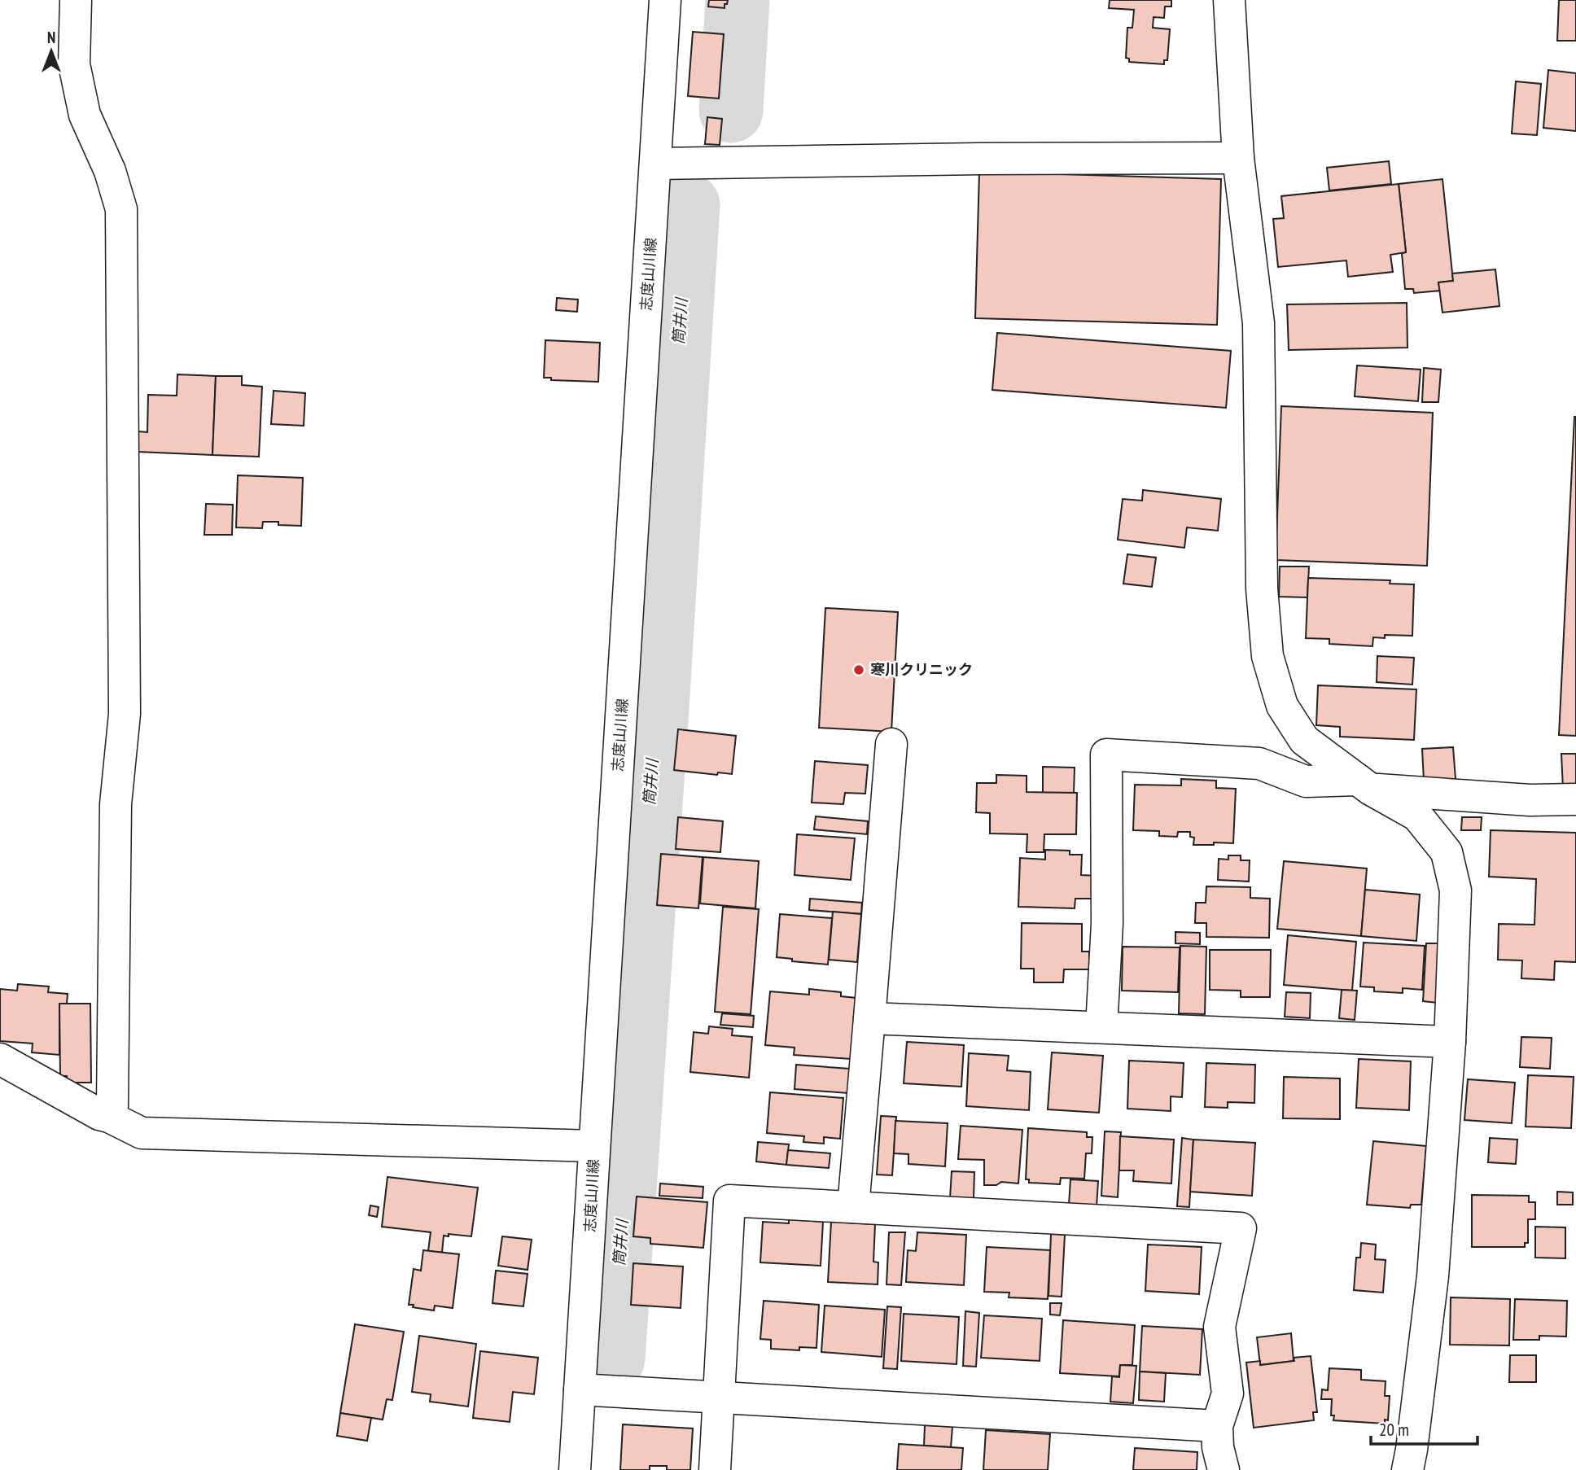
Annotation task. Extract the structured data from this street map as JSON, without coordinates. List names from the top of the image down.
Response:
{
  "streets": {
    "street": ["志度山川線"]
  },
  "water": ["筒井川"],
  "places": ["寒川クリニック"],
  "scale_bar": "20 m",
  "north": "top"
}
